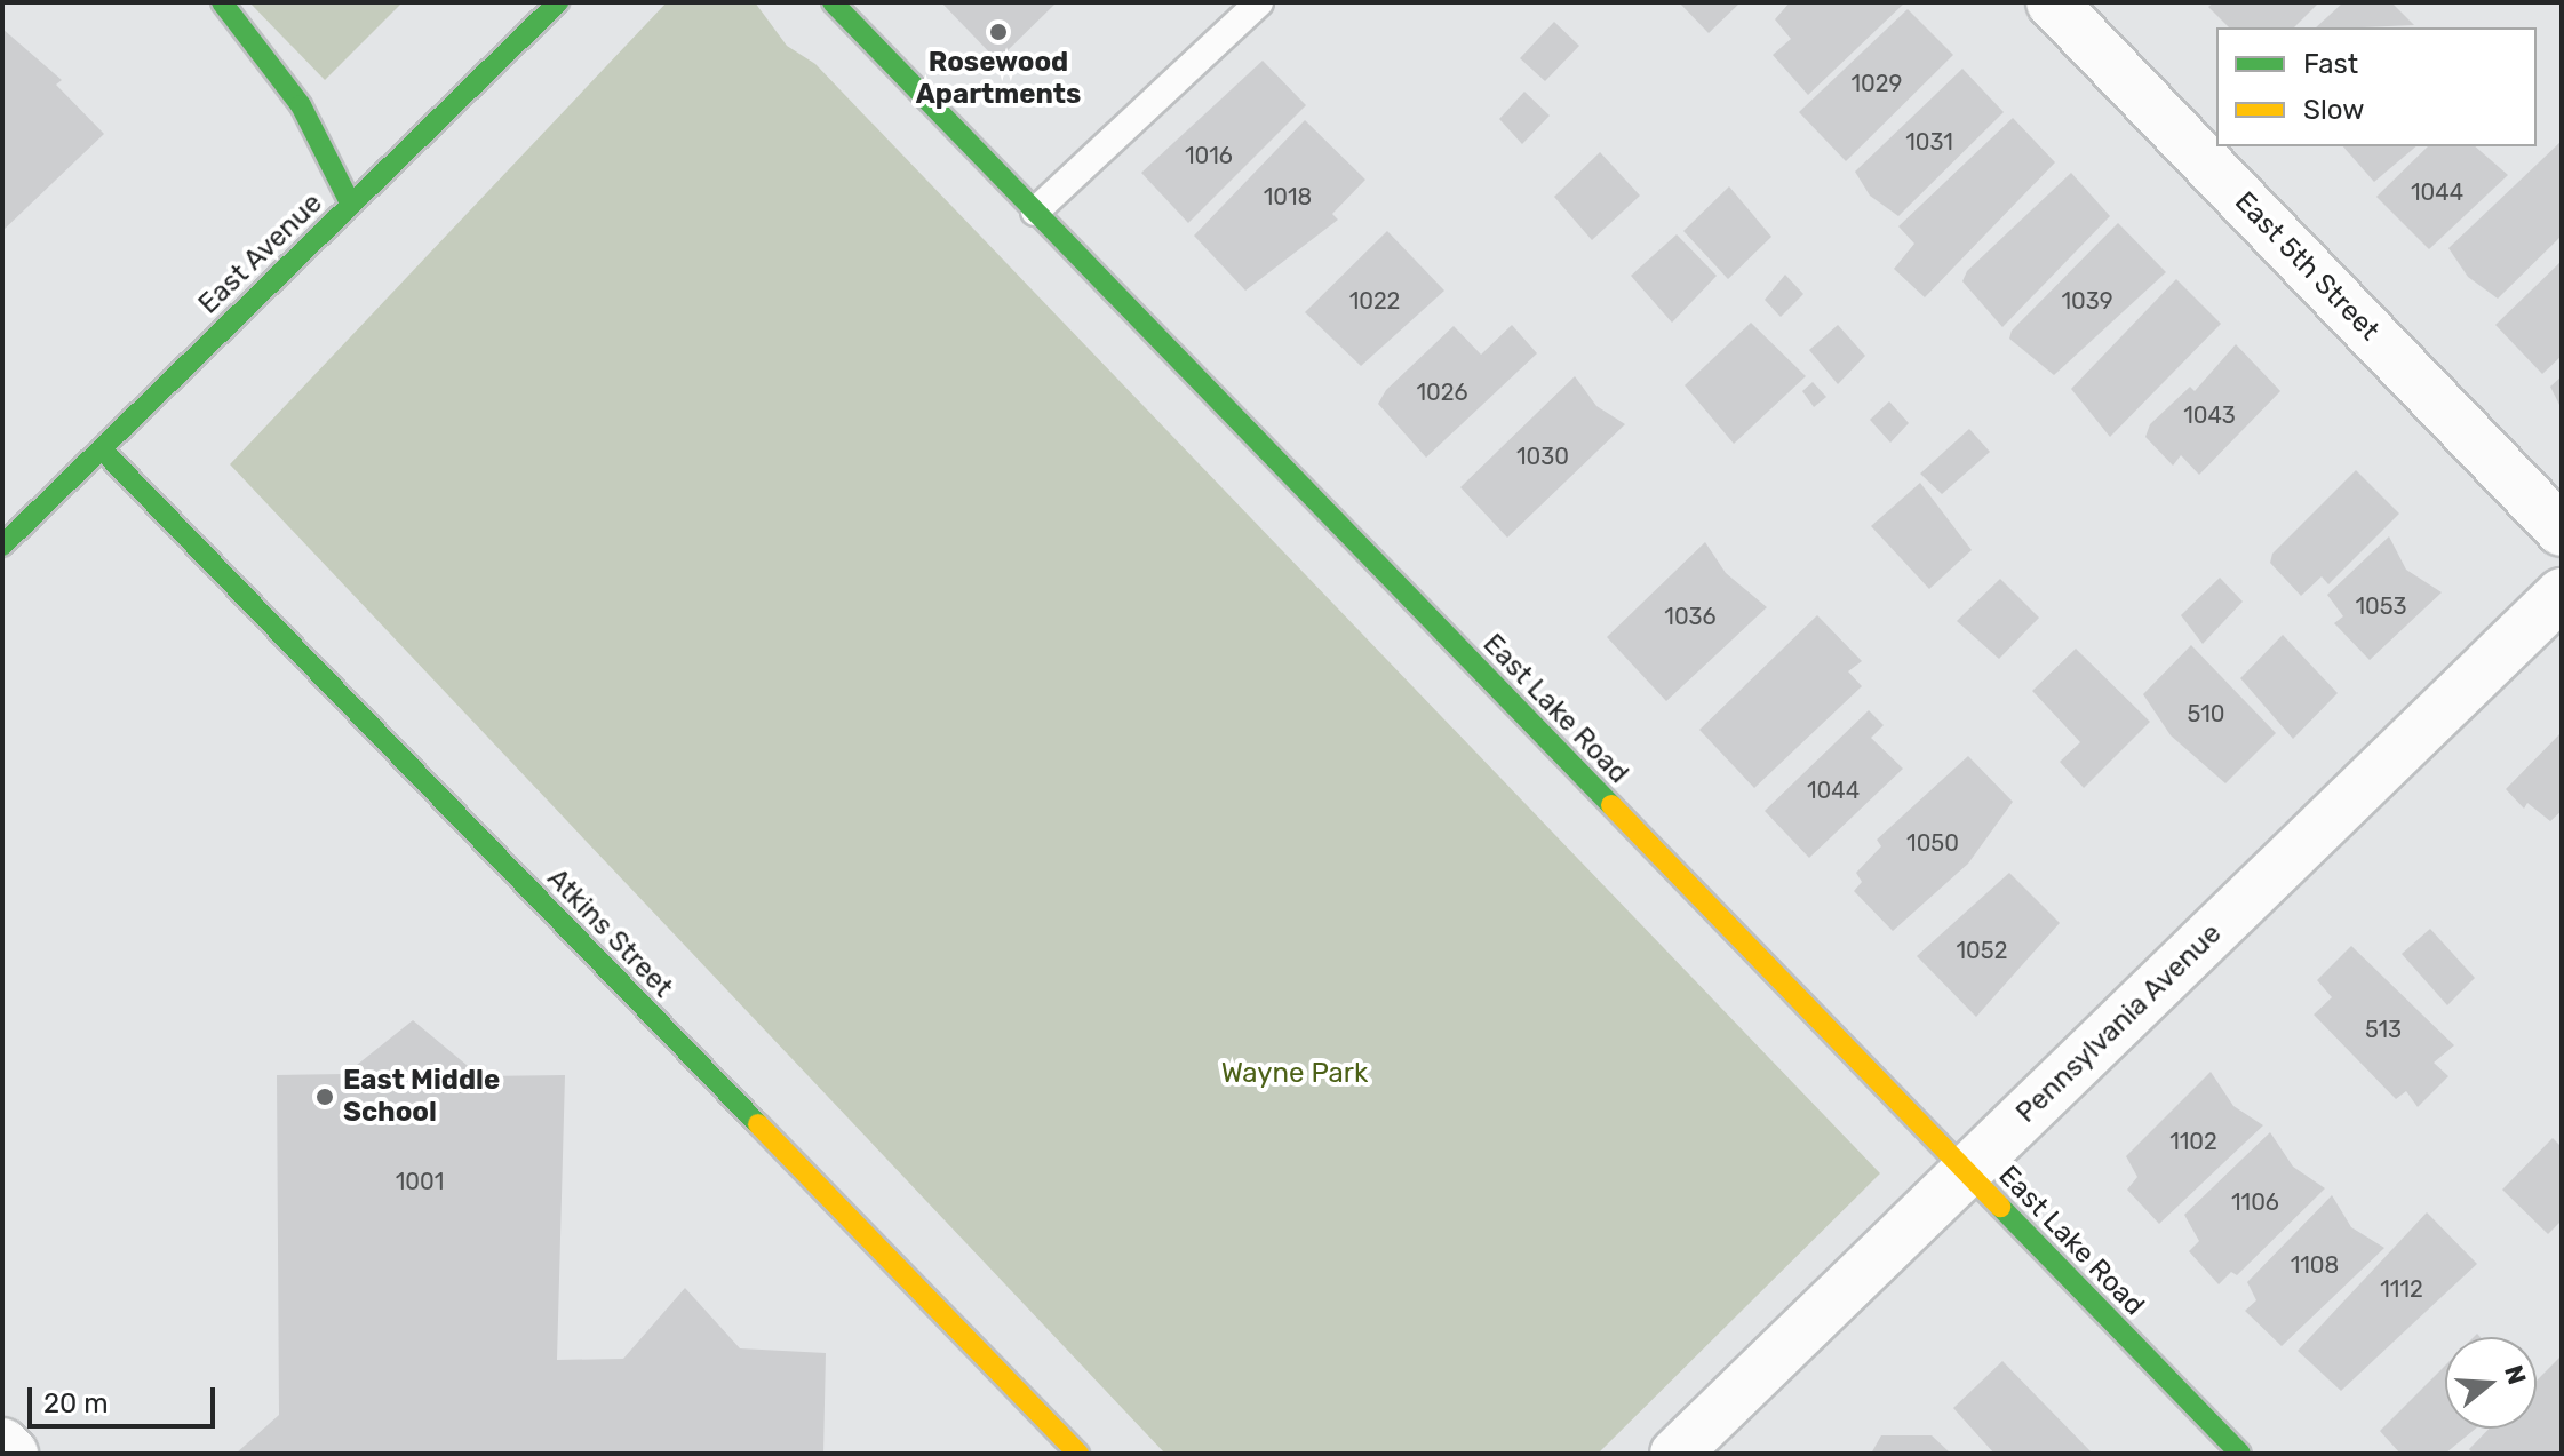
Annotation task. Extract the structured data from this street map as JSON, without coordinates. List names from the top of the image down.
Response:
{
  "streets": {
    "main road": ["East Avenue", "East Lake Road", "Atkins Street"],
    "street": ["East 5th Street", "Pennsylvania Avenue"]
  },
  "crossings": [
    ["East Avenue", "Atkins Street"],
    ["East Lake Road", "Pennsylvania Avenue"]
  ],
  "parks": ["Wayne Park"],
  "places": ["Rosewood Apartments", "East Middle School"],
  "house_numbers": [
    "1029",
    "1031",
    "1016",
    "1044",
    "1018",
    "1022",
    "1039",
    "1026",
    "1043",
    "1030",
    "1053",
    "1036",
    "510",
    "1044",
    "1050",
    "1052",
    "513",
    "1102",
    "1001",
    "1106",
    "1108",
    "1112"
  ],
  "legend": ["Fast", "Slow"],
  "scale_bar": "20 m",
  "north": "right"
}
